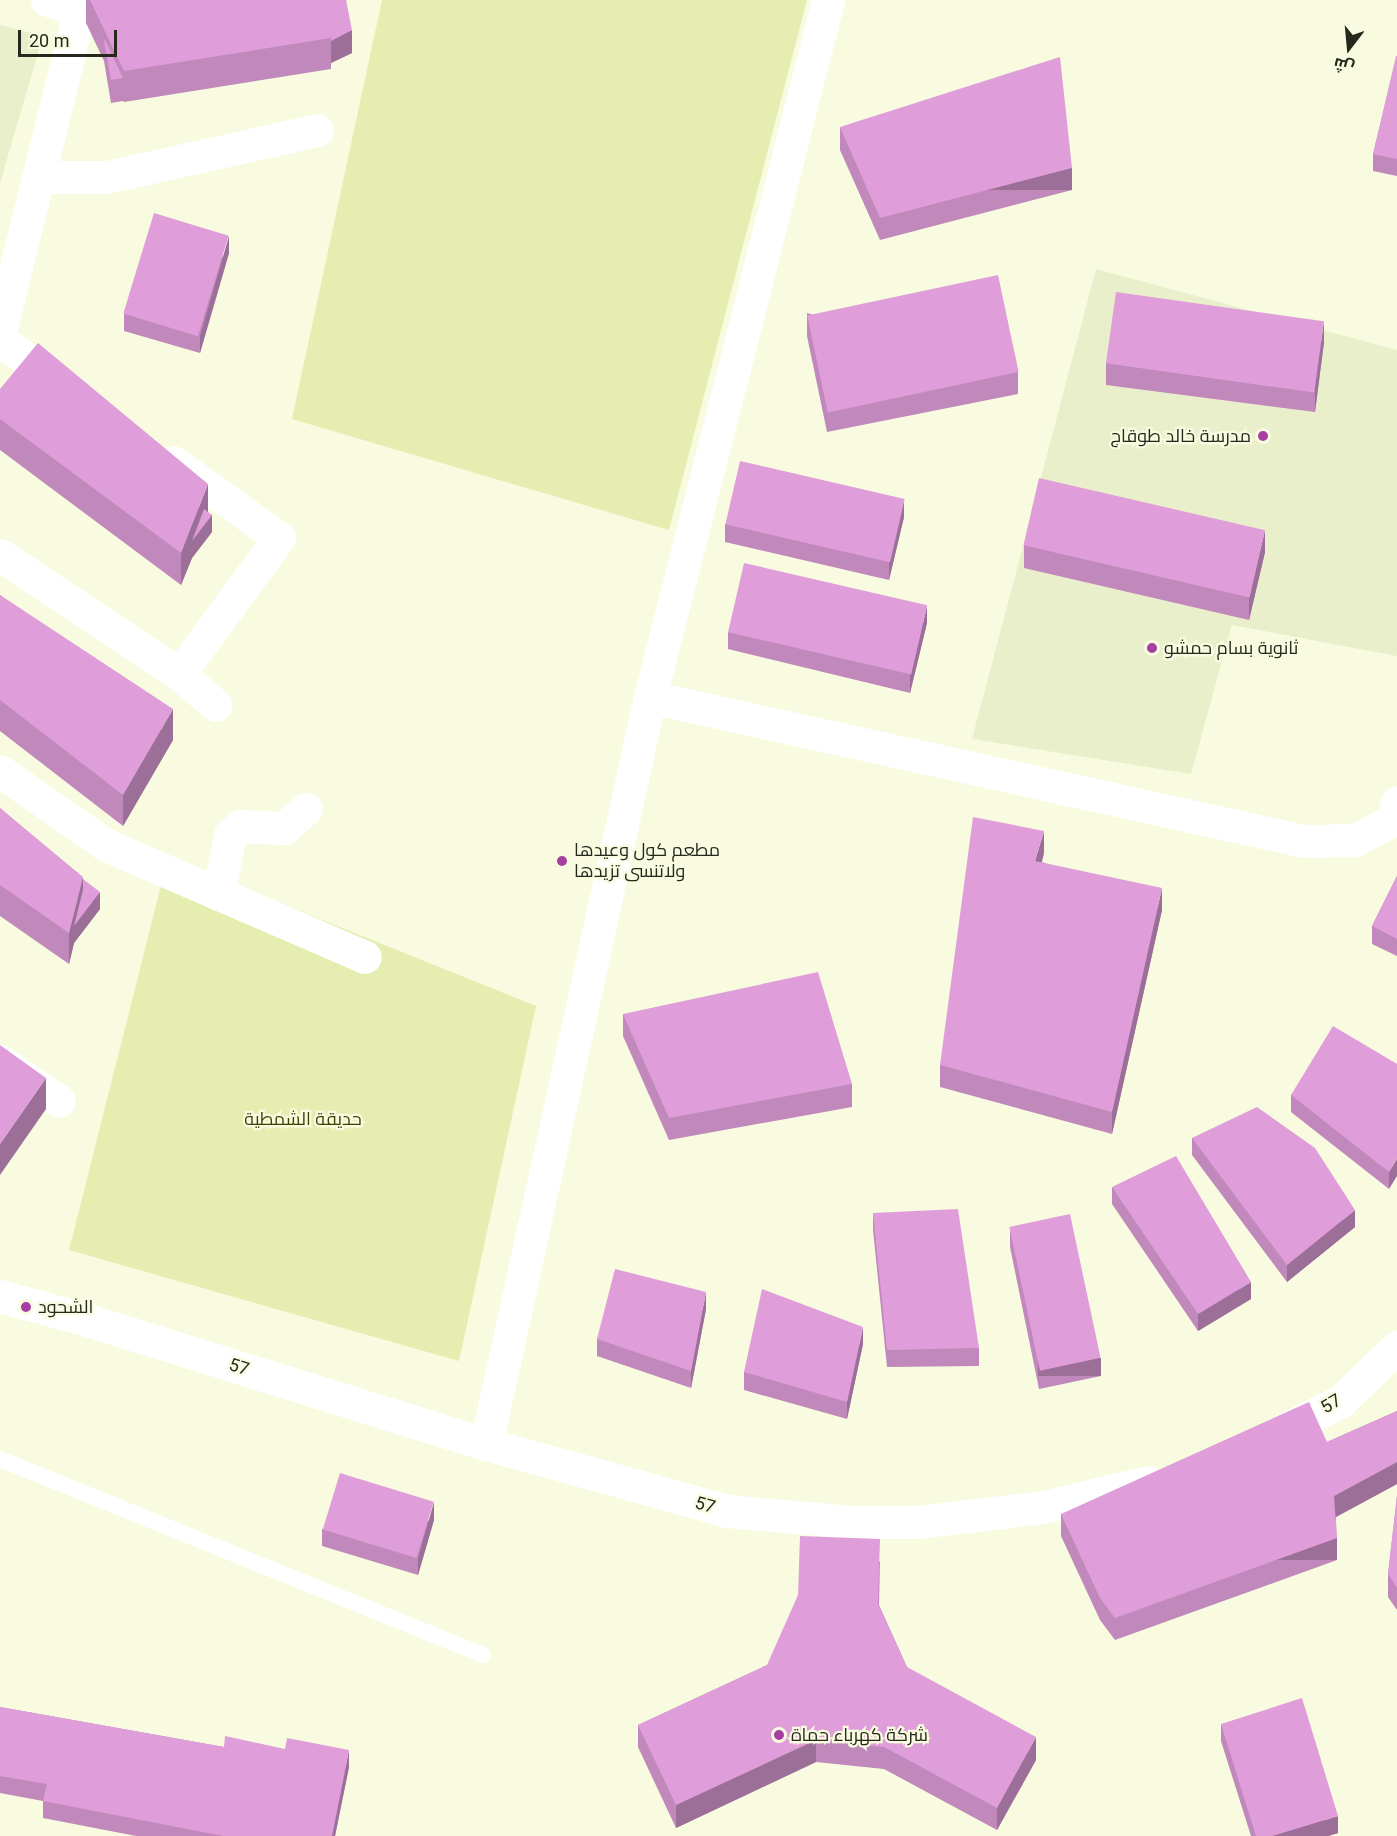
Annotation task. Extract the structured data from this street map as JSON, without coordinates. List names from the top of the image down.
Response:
{
  "streets": {
    "street": ["57"]
  },
  "parks": ["حديقة الشمطية"],
  "places": [
    "مدرسة خالد طوقاج",
    "ثانوية بسام حمشو",
    "مطعم كول وعيدها ولاتنسى تزيدها",
    "الشحود",
    "شركة كهرباء حماة"
  ],
  "scale_bar": "20 m",
  "north": "bottom"
}
